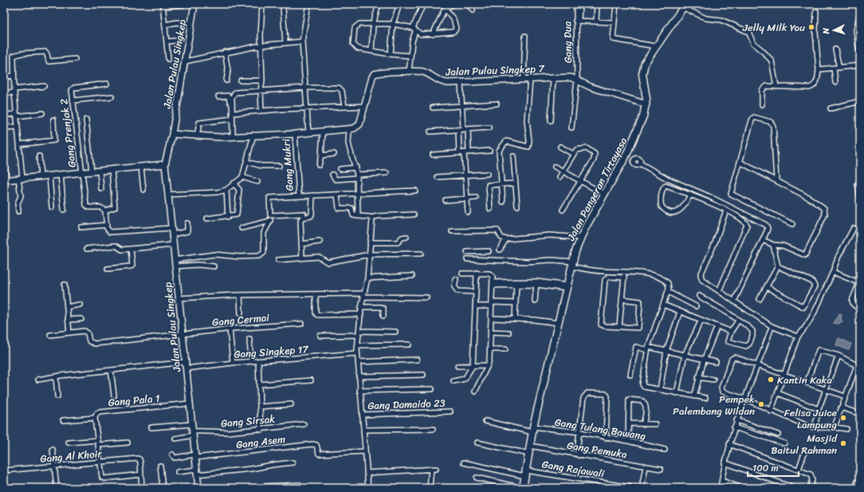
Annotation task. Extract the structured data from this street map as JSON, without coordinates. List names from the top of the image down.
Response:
{
  "streets": {
    "main road": ["Jalan Pangeran Tirtayasa"],
    "street": [
      "Gang Dua",
      "Jalan Pulau Singkep",
      "Jalan Pulau Singkep 7",
      "Gang Prenjak 2",
      "Gang Mukri",
      "Gang Cermai",
      "Gang Singkep 17",
      "Gang Pala 1",
      "Gang Damaido 23",
      "Gang Sirsak",
      "Gang Tulang Bawang",
      "Gang Asem",
      "Gang Pemuka",
      "Gang Al Khoir",
      "Gang Rajawali"
    ]
  },
  "crossings": [
    ["Gang Dua", "Jalan Pulau Singkep 7"],
    ["Jalan Pulau Singkep", "Gang Cermai"],
    ["Jalan Pulau Singkep", "Gang Singkep 17"],
    ["Jalan Pulau Singkep", "Gang Pala 1"],
    ["Jalan Pulau Singkep", "Gang Sirsak"],
    ["Jalan Pulau Singkep", "Gang Asem"],
    ["Jalan Pulau Singkep 7", "Jalan Pangeran Tirtayasa"],
    ["Jalan Pangeran Tirtayasa", "Gang Tulang Bawang"],
    ["Jalan Pangeran Tirtayasa", "Gang Pemuka"],
    ["Jalan Pangeran Tirtayasa", "Gang Rajawali"]
  ],
  "places": [
    "Jelly Milk You",
    "Kantin Kaka",
    "Pempek Palembang Wildan",
    "Felisa Juice Lampung",
    "Masjid Baitul Rahman"
  ],
  "scale_bar": "100 m",
  "north": "left"
}
